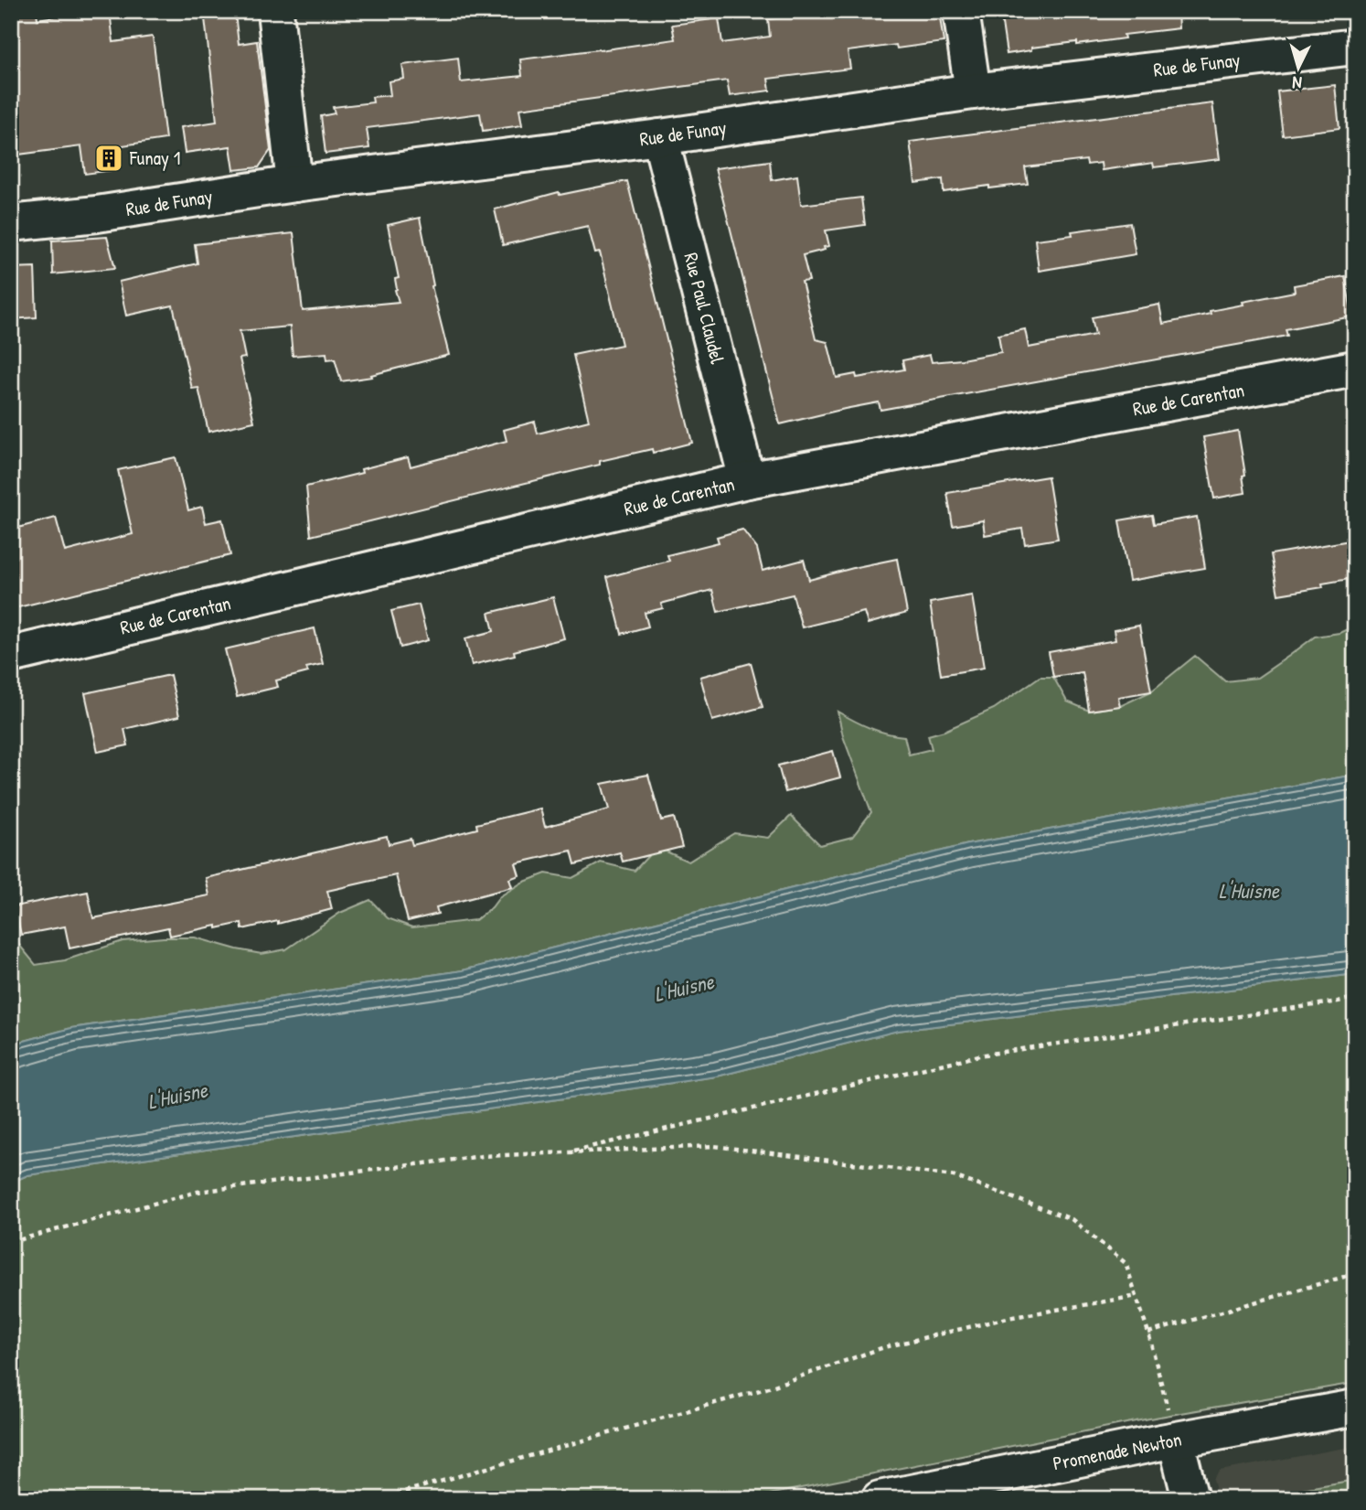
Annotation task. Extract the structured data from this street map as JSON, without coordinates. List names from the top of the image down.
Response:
{
  "streets": {
    "street": [
      "Rue de Funay",
      "Rue Paul Claudel",
      "Rue de Carentan",
      "Promenade Newton"
    ]
  },
  "crossings": [
    ["Rue de Funay", "Rue Paul Claudel"],
    ["Rue Paul Claudel", "Rue de Carentan"]
  ],
  "water": ["L'Huisne"],
  "places": {
    "building": ["Funay 1"]
  },
  "north": "bottom"
}
